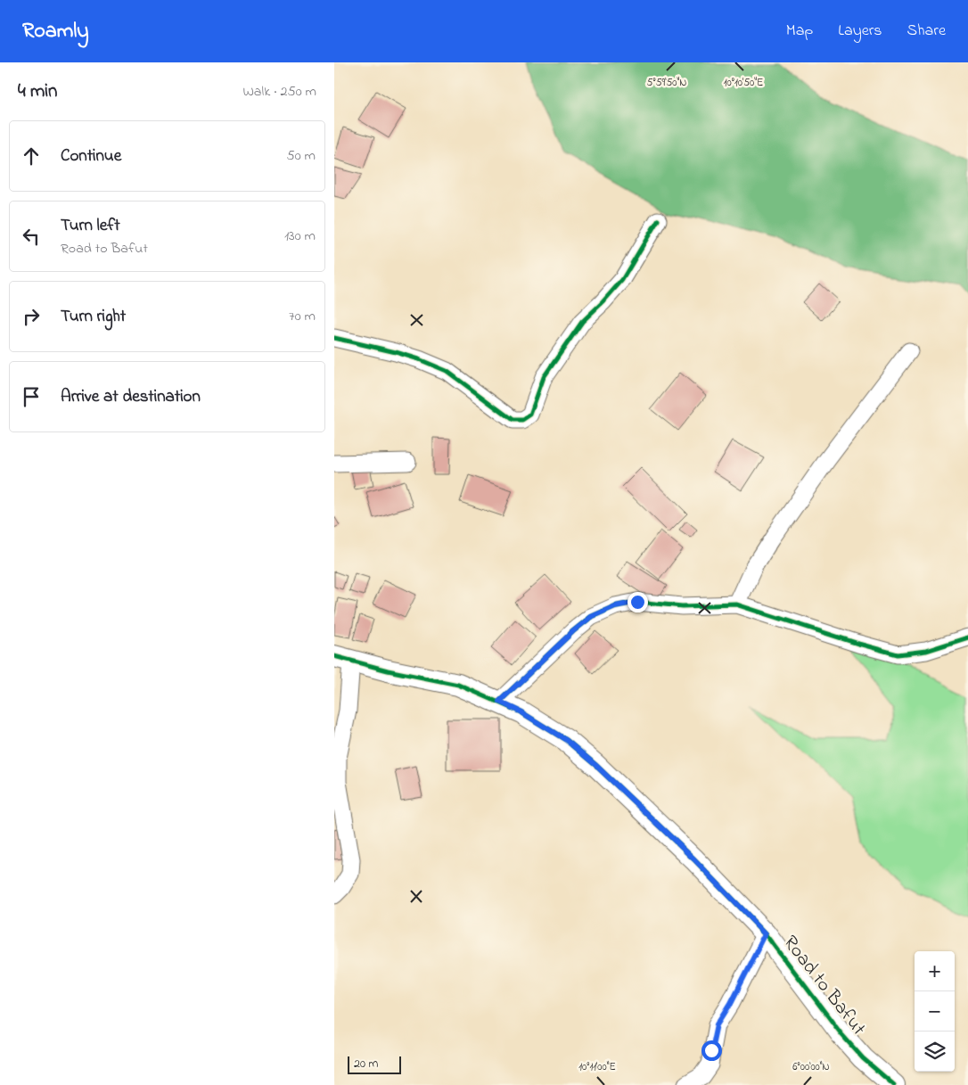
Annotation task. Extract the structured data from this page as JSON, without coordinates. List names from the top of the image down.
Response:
{
  "streets": {
    "street": ["Road to Bafut"]
  },
  "scale_bar": "20 m",
  "page": {
    "header": "Roamly",
    "nav": ["Map", "Layers", "Share"],
    "heading": ["4 min", "Walk · 250 m"],
    "list": [
      ["Continue", "50 m"],
      ["Turn left", "Road to Bafut", "130 m"],
      ["Turn right", "70 m"],
      "Arrive at destination"
    ],
    "map_buttons": ["+", "−"],
    "scale": "20 m"
  },
  "coordinates": [
    "5°59'50\"N",
    "10°10'50\"E",
    "10°11'00\"E",
    "6°00'00\"N"
  ]
}
